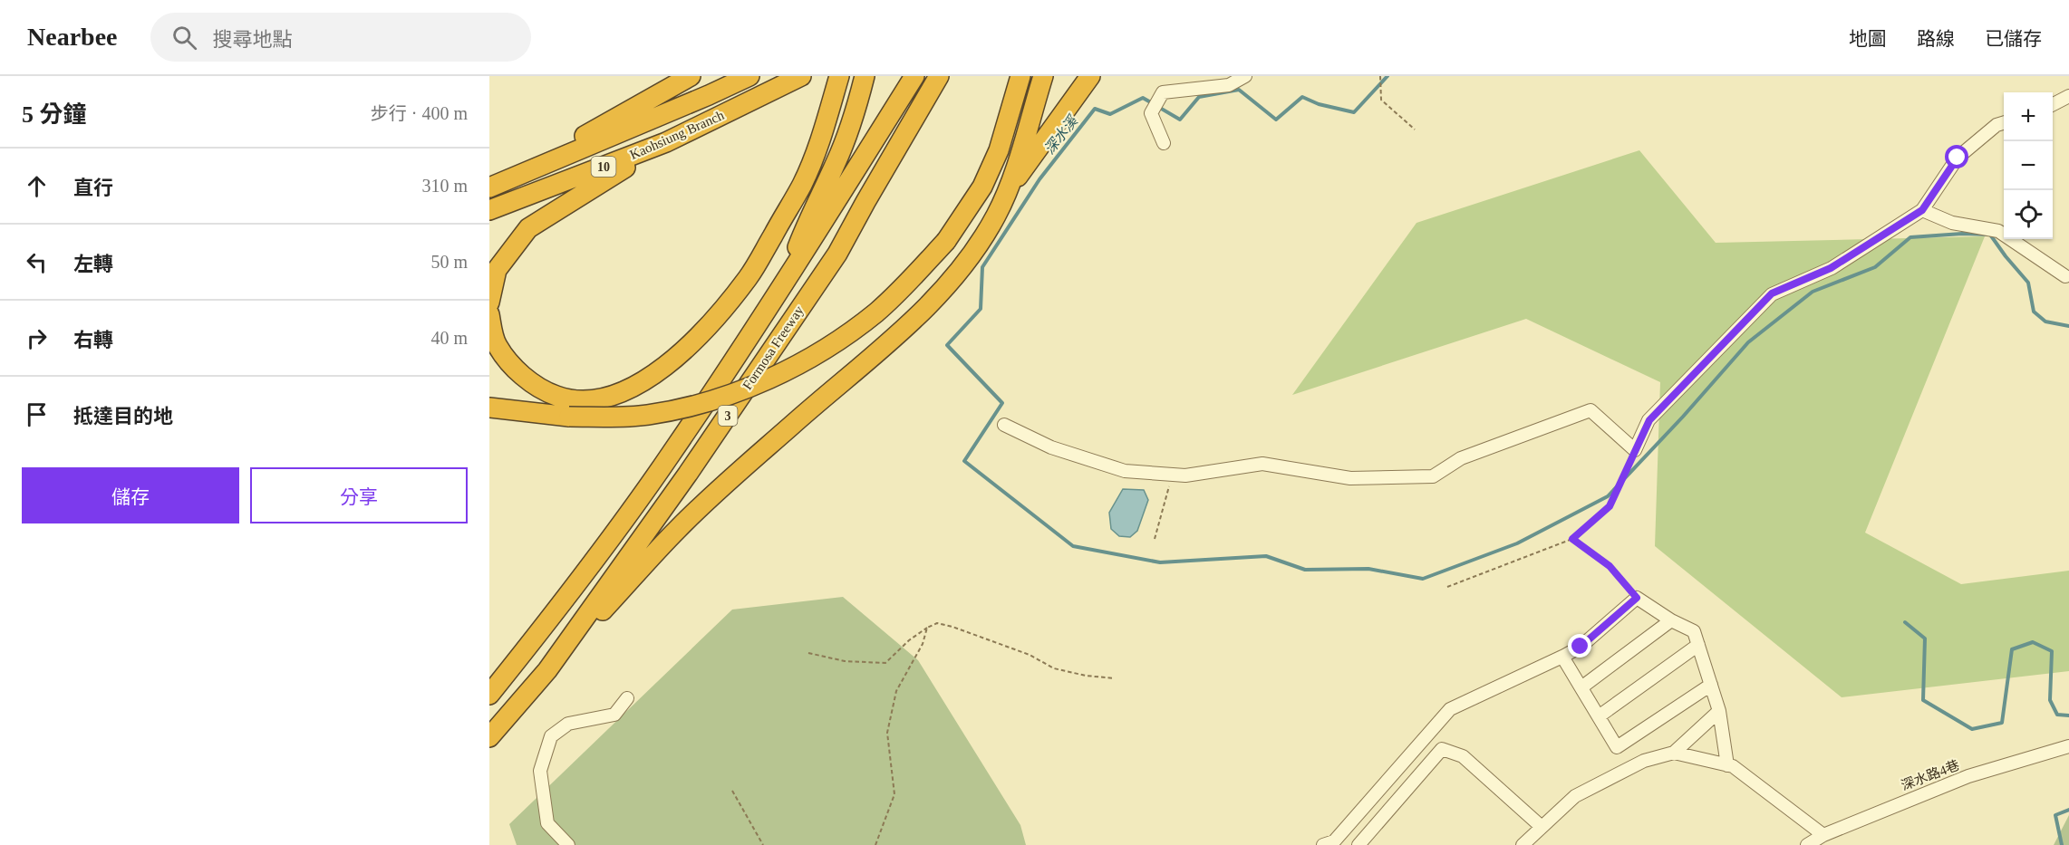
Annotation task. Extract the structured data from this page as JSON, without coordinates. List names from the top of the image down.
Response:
{
  "streets": {
    "highway": [
      "Kaohsiung Branch",
      "10",
      "Formosa Freeway",
      "3"
    ],
    "lane": ["深水路4巷"]
  },
  "water": ["深水溪"],
  "page": {
    "header": "Nearbee",
    "search": "搜尋地點",
    "nav": ["地圖", "路線", "已儲存"],
    "heading": ["5 分鐘", "步行 · 400 m"],
    "map_buttons": ["+", "−"],
    "list": [
      ["直行", "310 m"],
      ["左轉", "50 m"],
      ["右轉", "40 m"],
      "抵達目的地"
    ],
    "buttons": ["儲存", "分享"]
  }
}
